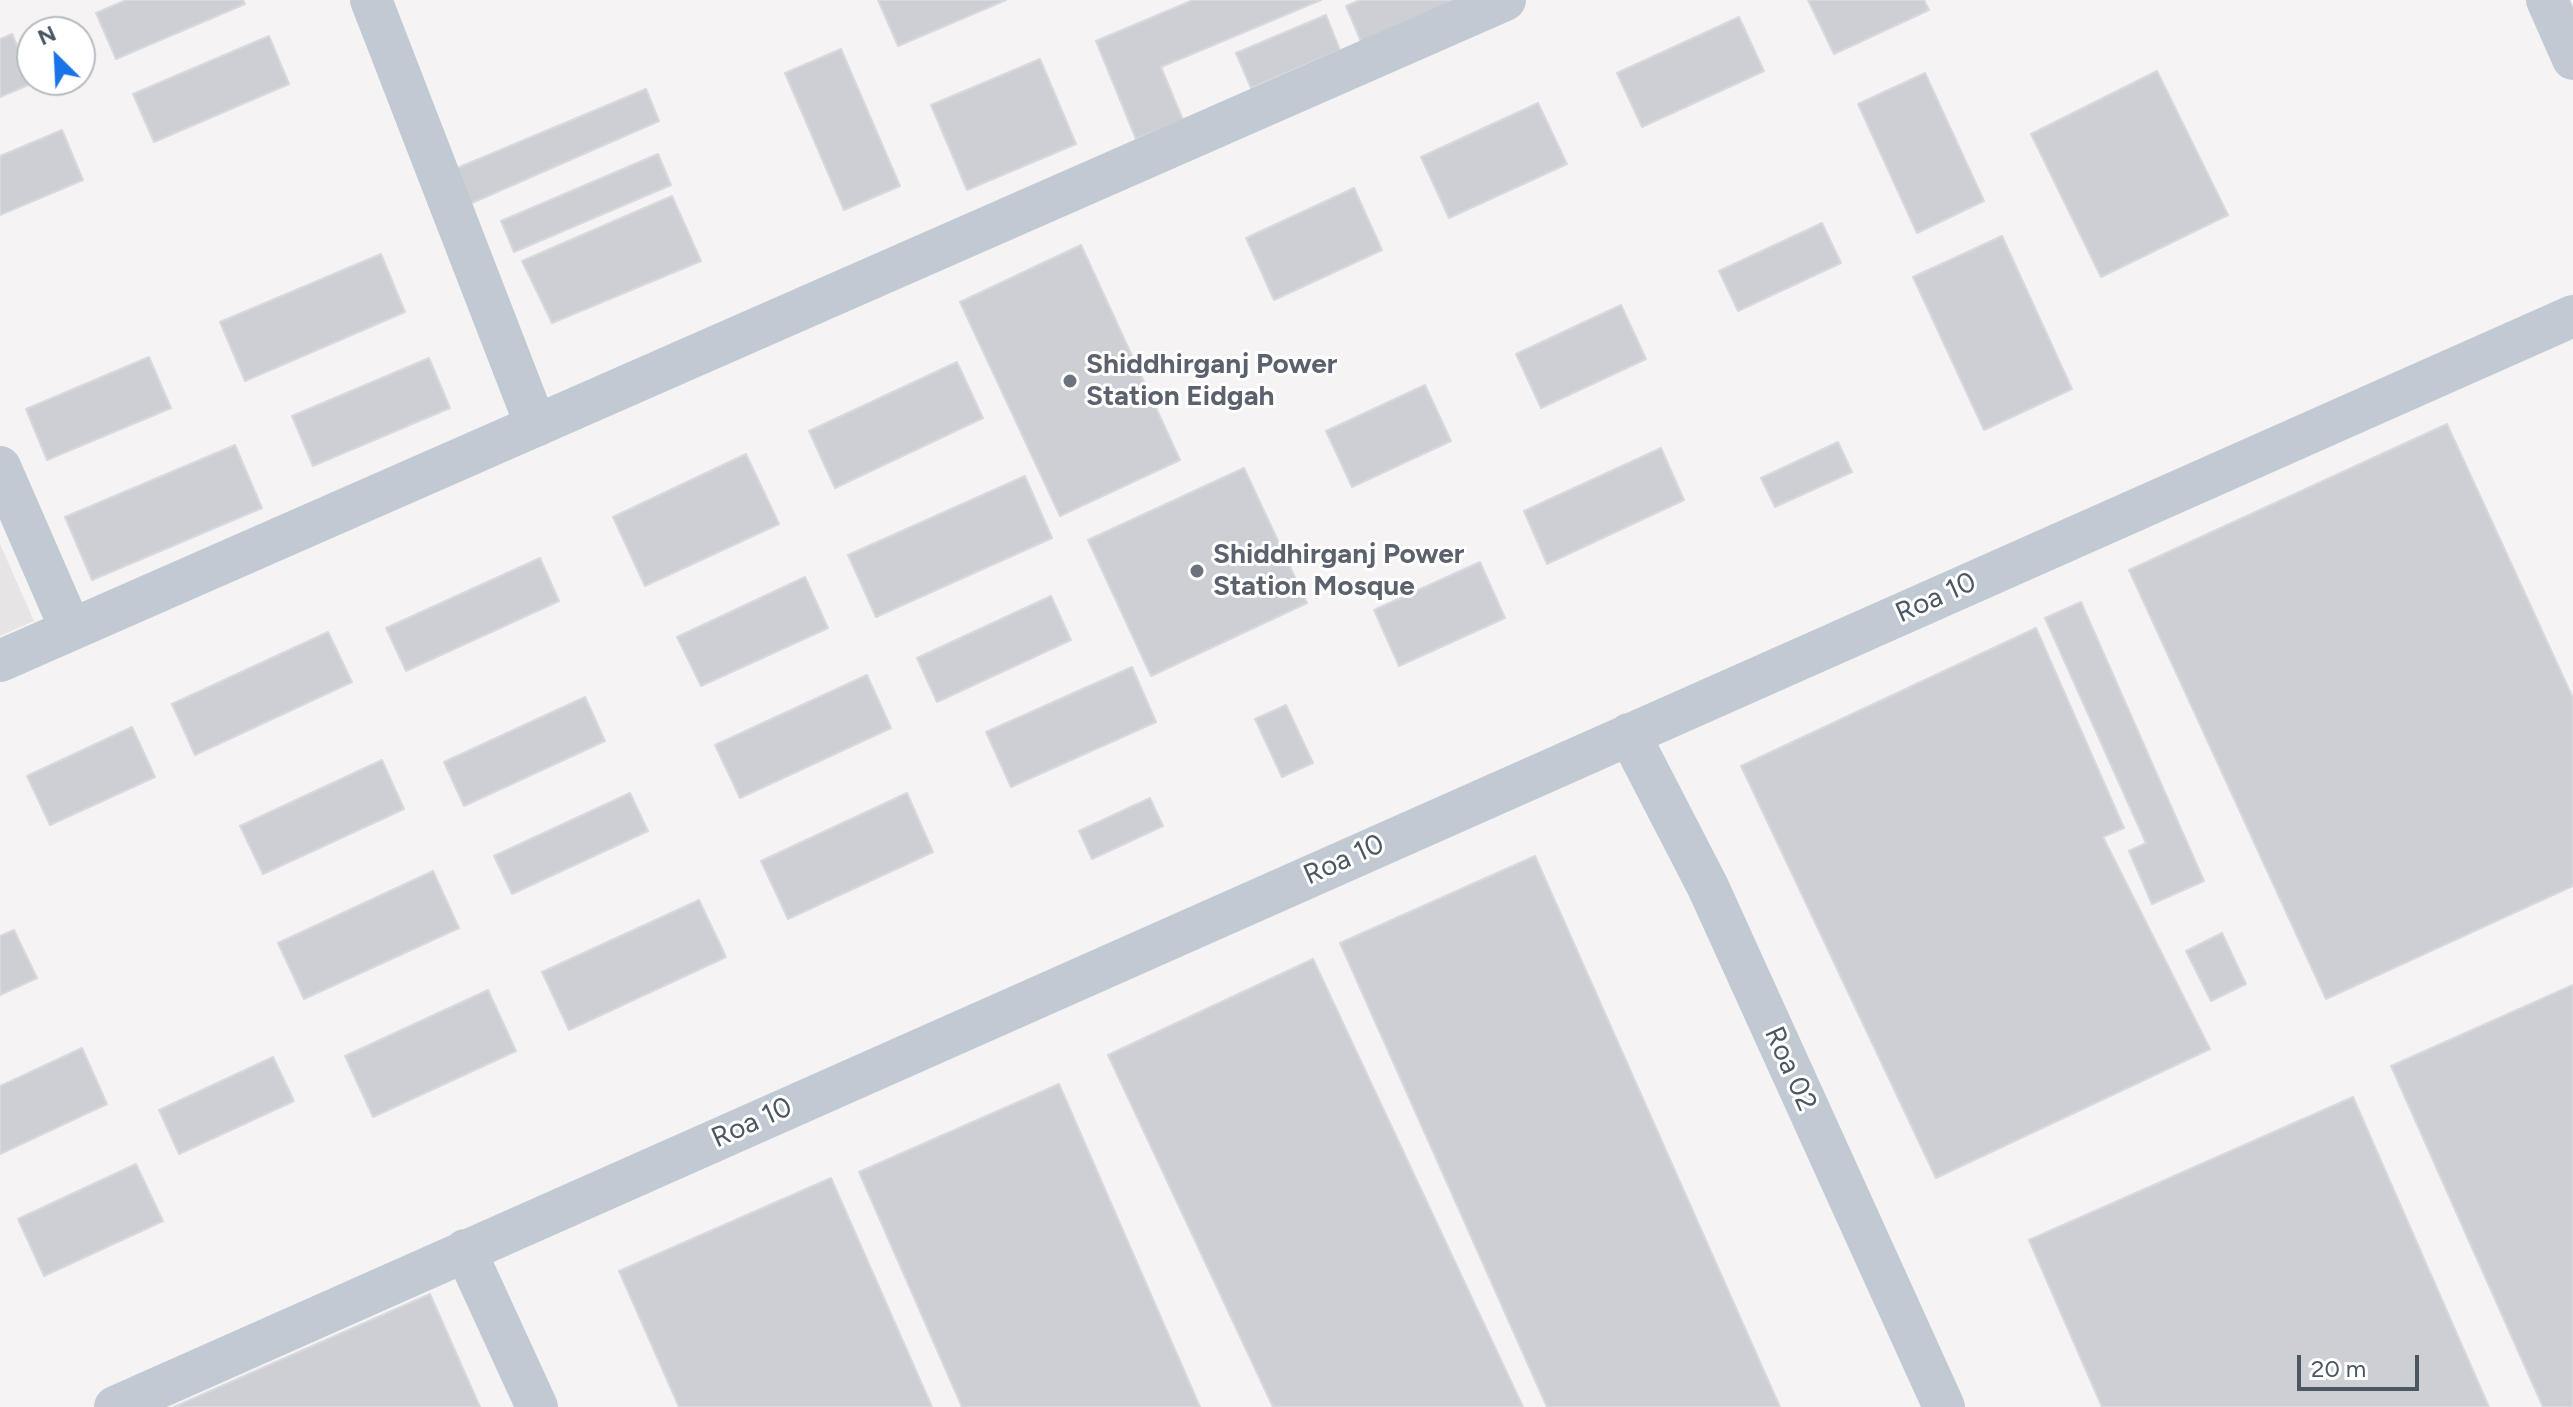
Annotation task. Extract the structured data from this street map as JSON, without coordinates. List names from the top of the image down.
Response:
{
  "streets": {
    "street": ["Roa 10", "Roa 02"]
  },
  "crossings": [
    ["Roa 10", "Roa 02"]
  ],
  "places": ["Shiddhirganj Power Station Eidgah", "Shiddhirganj Power Station Mosque"],
  "scale_bar": "20 m",
  "north": "top left"
}
